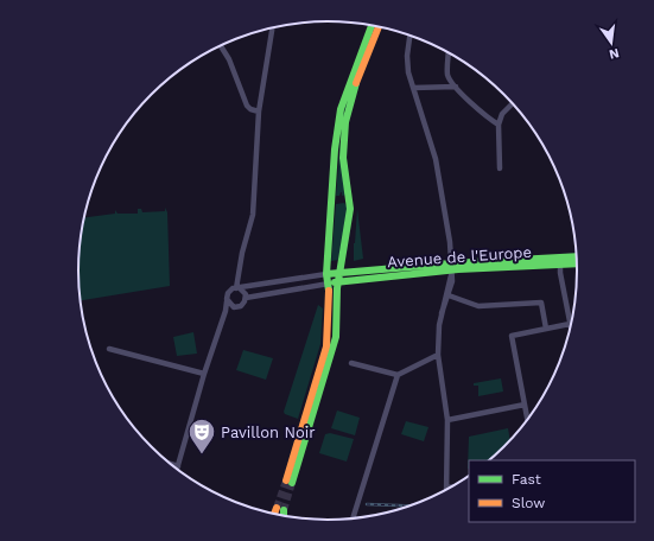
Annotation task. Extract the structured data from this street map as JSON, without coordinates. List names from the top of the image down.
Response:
{
  "streets": {
    "main road": ["Avenue de l'Europe"]
  },
  "places": {
    "theatre": ["Pavillon Noir"]
  },
  "legend": ["Fast", "Slow"],
  "north": "bottom"
}
